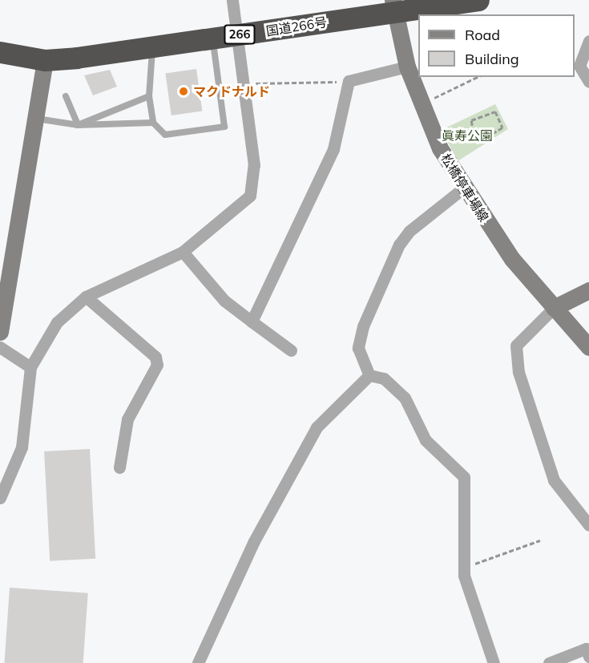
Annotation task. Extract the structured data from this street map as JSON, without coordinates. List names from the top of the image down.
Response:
{
  "streets": {
    "highway": ["国道266号", "266"],
    "main road": ["松橋停車場線"]
  },
  "crossings": [
    ["国道266号", "松橋停車場線"]
  ],
  "parks": ["眞寿公園"],
  "places": ["マクドナルド"],
  "legend": ["Road", "Building"]
}
